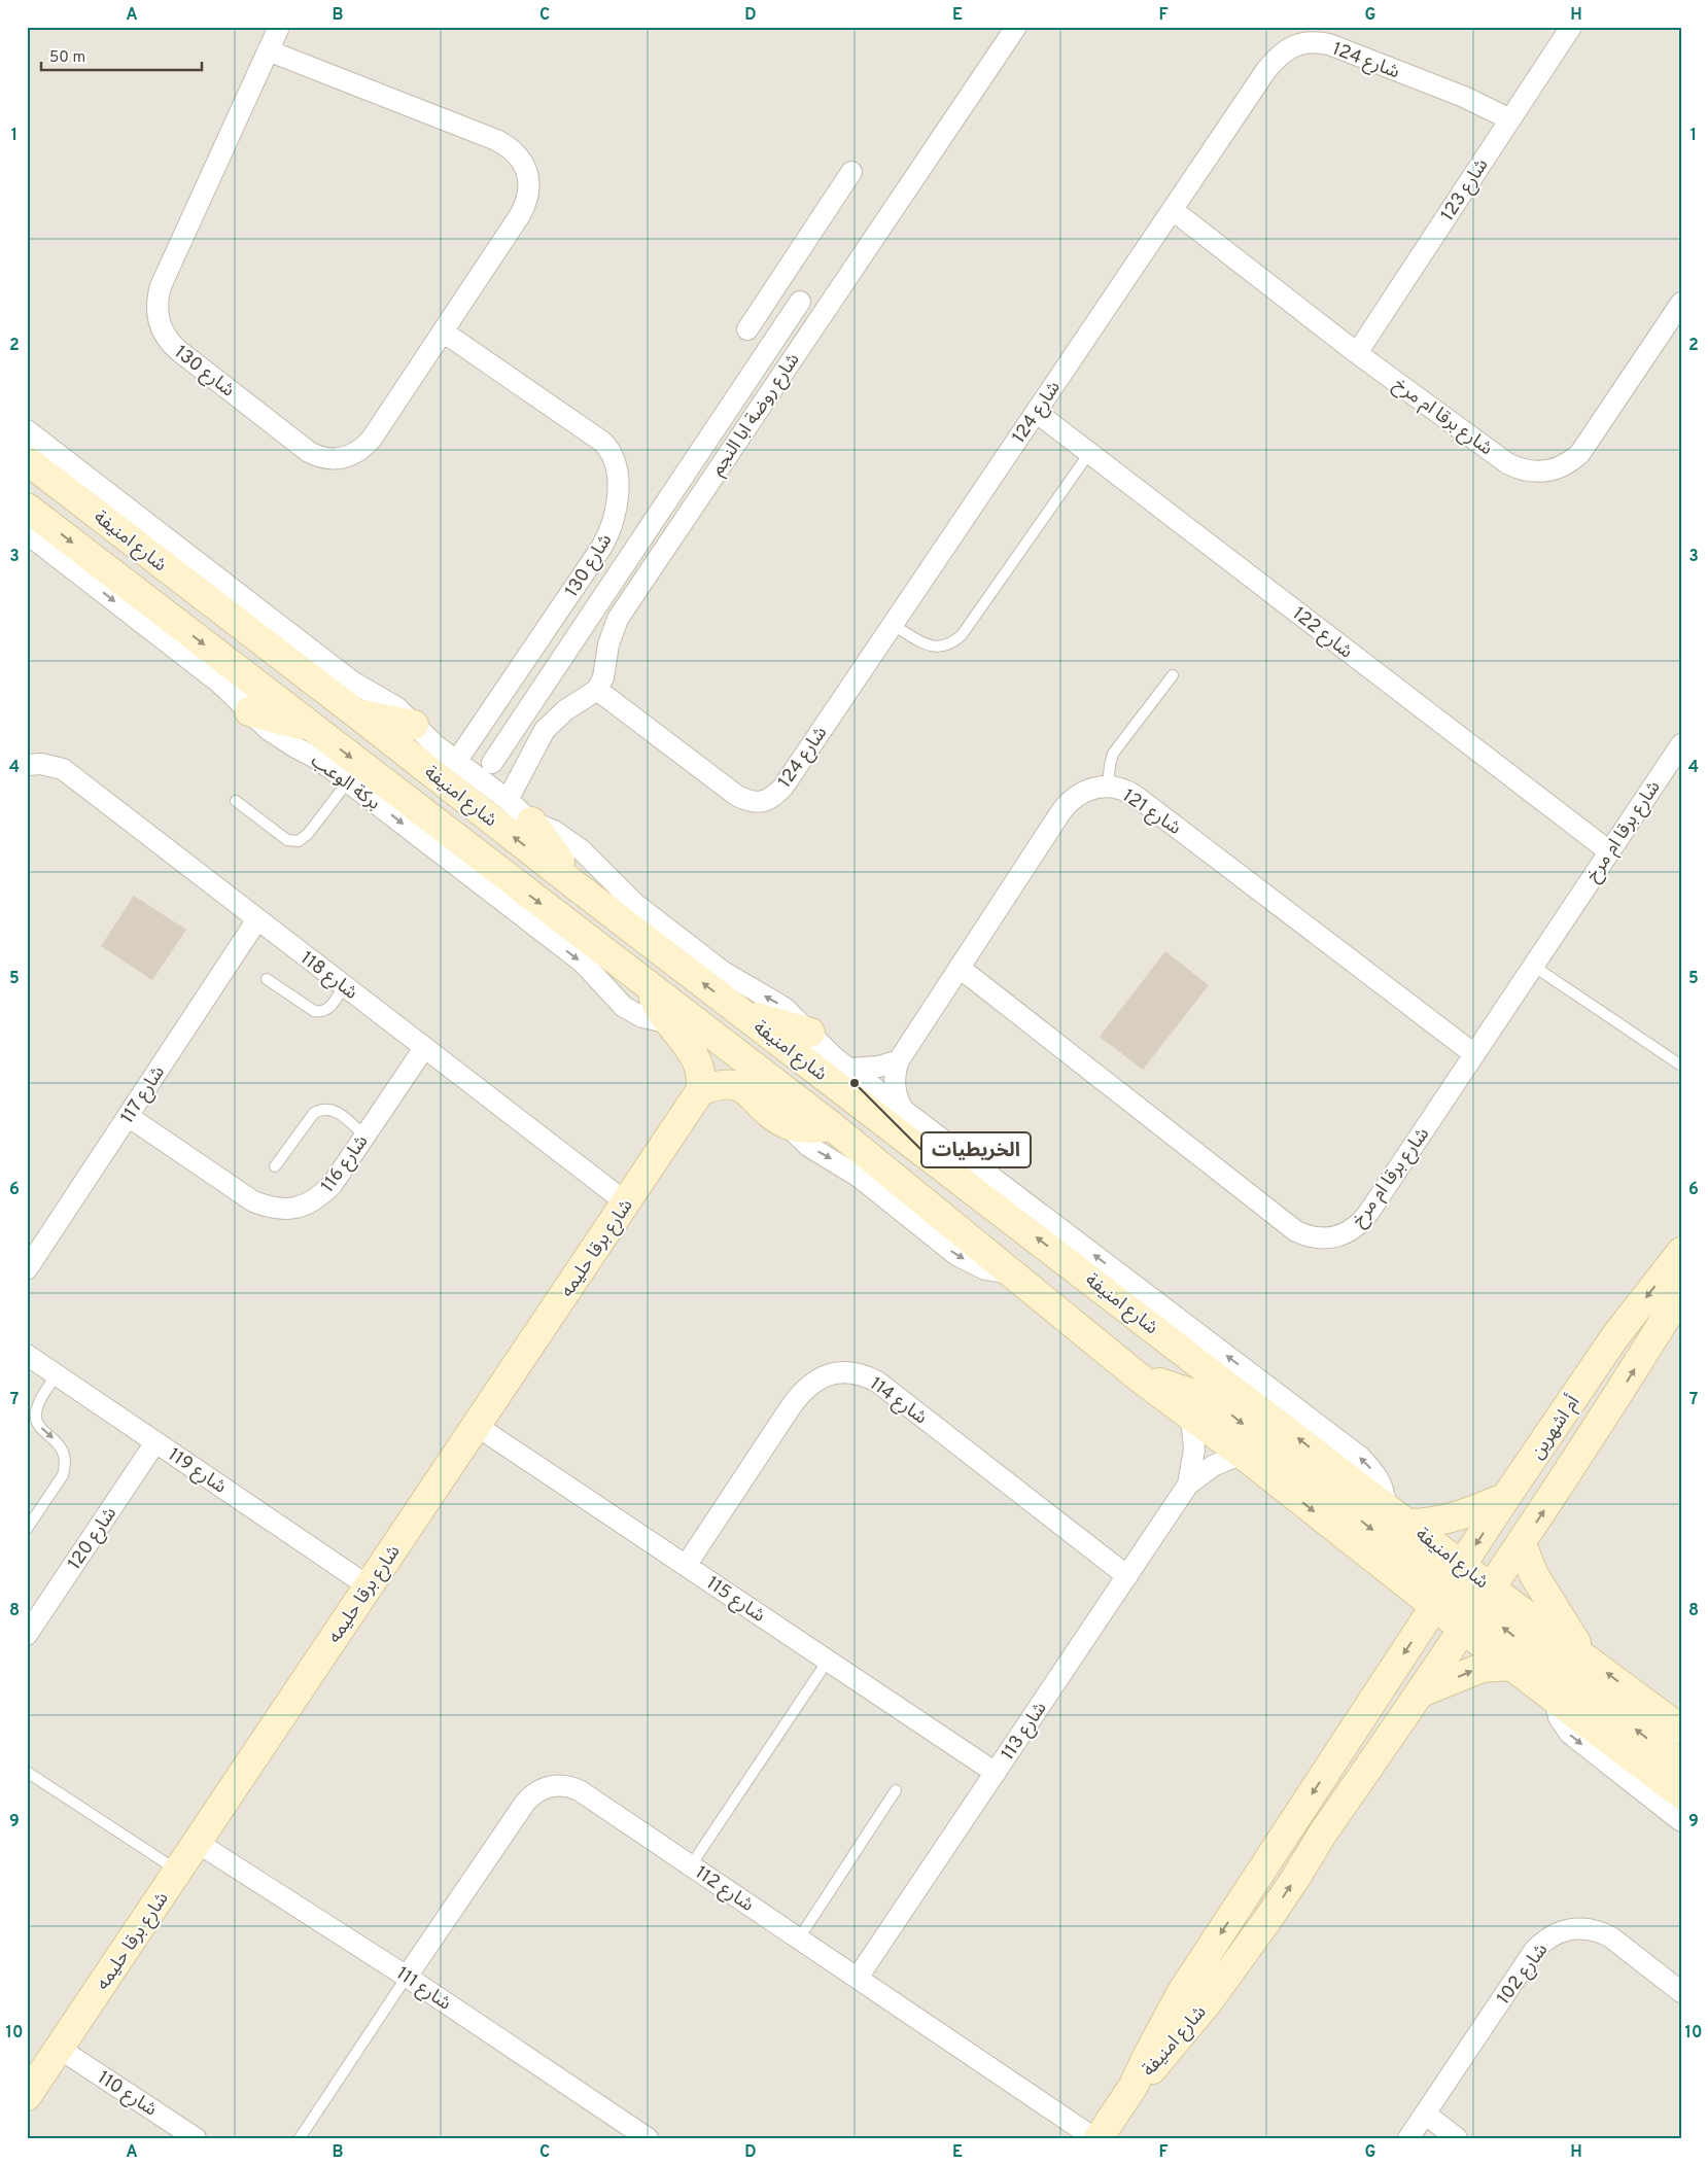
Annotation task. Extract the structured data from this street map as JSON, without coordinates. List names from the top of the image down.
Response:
{
  "streets": {
    "street": [
      "شارع 124",
      "شارع 123",
      "شارع 130",
      "شارع روضة ابا النجم",
      "شارع برقا ام مرخ",
      "شارع امنيفة",
      "شارع 122",
      "بركة الوعب",
      "شارع 121",
      "شارع 118",
      "شارع 117",
      "شارع 116",
      "شارع برقا حليمه",
      "شارع 114",
      "أم اشهرين",
      "شارع 119",
      "شارع 120",
      "شارع 115",
      "شارع 113",
      "شارع 112",
      "شارع 102",
      "شارع 111",
      "شارع 110"
    ]
  },
  "crossings": [
    ["شارع 124", "شارع 123"],
    ["شارع 124", "شارع روضة ابا النجم"],
    ["شارع 124", "شارع برقا ام مرخ"],
    ["شارع 124", "شارع 122"],
    ["شارع 123", "شارع برقا ام مرخ"],
    ["شارع برقا ام مرخ", "شارع 122"],
    ["شارع برقا ام مرخ", "شارع 121"],
    ["شارع امنيفة", "شارع 121"],
    ["شارع امنيفة", "أم اشهرين"],
    ["شارع امنيفة", "شارع 113"],
    ["شارع 118", "شارع 117"],
    ["شارع 118", "شارع 116"],
    ["شارع 118", "شارع برقا حليمه"],
    ["شارع 117", "شارع 116"],
    ["شارع برقا حليمه", "شارع 119"],
    ["شارع برقا حليمه", "شارع 115"],
    ["شارع برقا حليمه", "شارع 111"],
    ["شارع برقا حليمه", "شارع 110"],
    ["شارع 114", "شارع 115"],
    ["شارع 114", "شارع 113"],
    ["شارع 119", "شارع 120"],
    ["شارع 115", "شارع 113"],
    ["شارع 113", "شارع 112"],
    ["شارع 112", "شارع 111"]
  ],
  "places": ["الخريطيات"],
  "scale_bar": "50 m",
  "grid": {
    "columns": [
      "A",
      "B",
      "C",
      "D",
      "E",
      "F",
      "G",
      "H"
    ],
    "rows": [
      "1",
      "2",
      "3",
      "4",
      "5",
      "6",
      "7",
      "8",
      "9",
      "10"
    ]
  }
}
